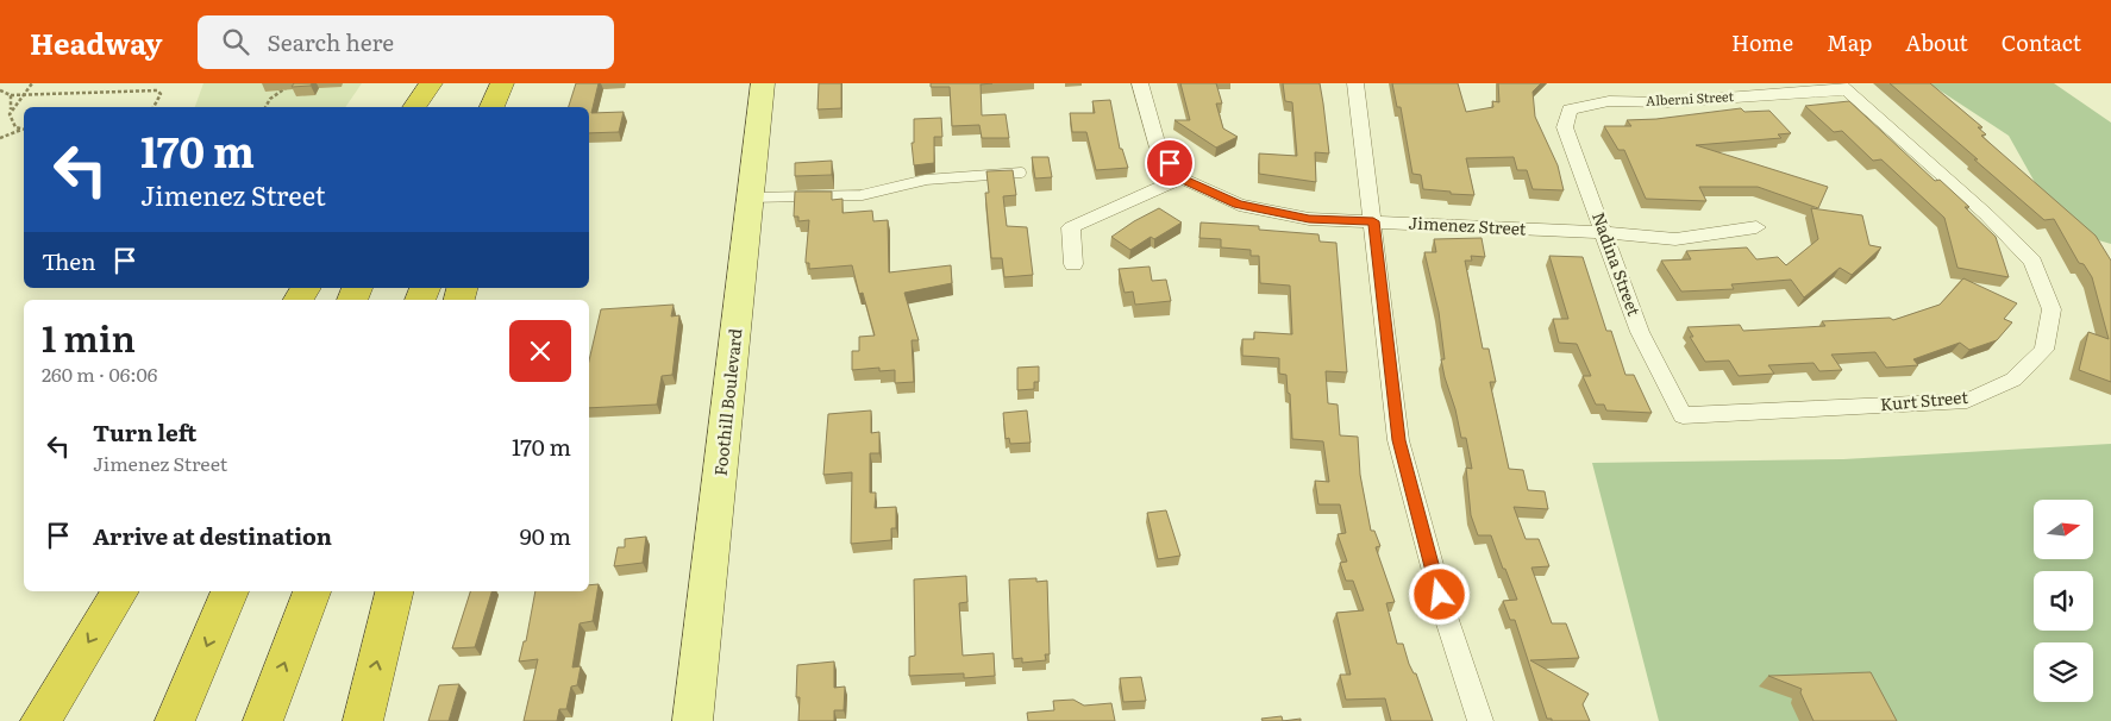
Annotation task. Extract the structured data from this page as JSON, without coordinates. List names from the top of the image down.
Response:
{
  "streets": {
    "main road": ["Foothill Boulevard"],
    "street": [
      "Alberni Street",
      "Jimenez Street",
      "Nadina Street",
      "Kurt Street"
    ]
  },
  "crossings": [
    ["Alberni Street", "Nadina Street"],
    ["Alberni Street", "Kurt Street"],
    ["Jimenez Street", "Nadina Street"],
    ["Nadina Street", "Kurt Street"]
  ],
  "north": "right",
  "page": {
    "header": "Headway",
    "search": "Search here",
    "nav": [
      "Home",
      "Map",
      "About",
      "Contact"
    ],
    "turn": ["170 m", "Jimenez Street"],
    "then": "Then",
    "heading": ["1 min", "260 m · 06:06"],
    "list": [
      {
        "name": "Turn left",
        "note": "Jimenez Street",
        "value": "170 m"
      },
      {
        "name": "Arrive at destination",
        "value": "90 m"
      }
    ]
  }
}
